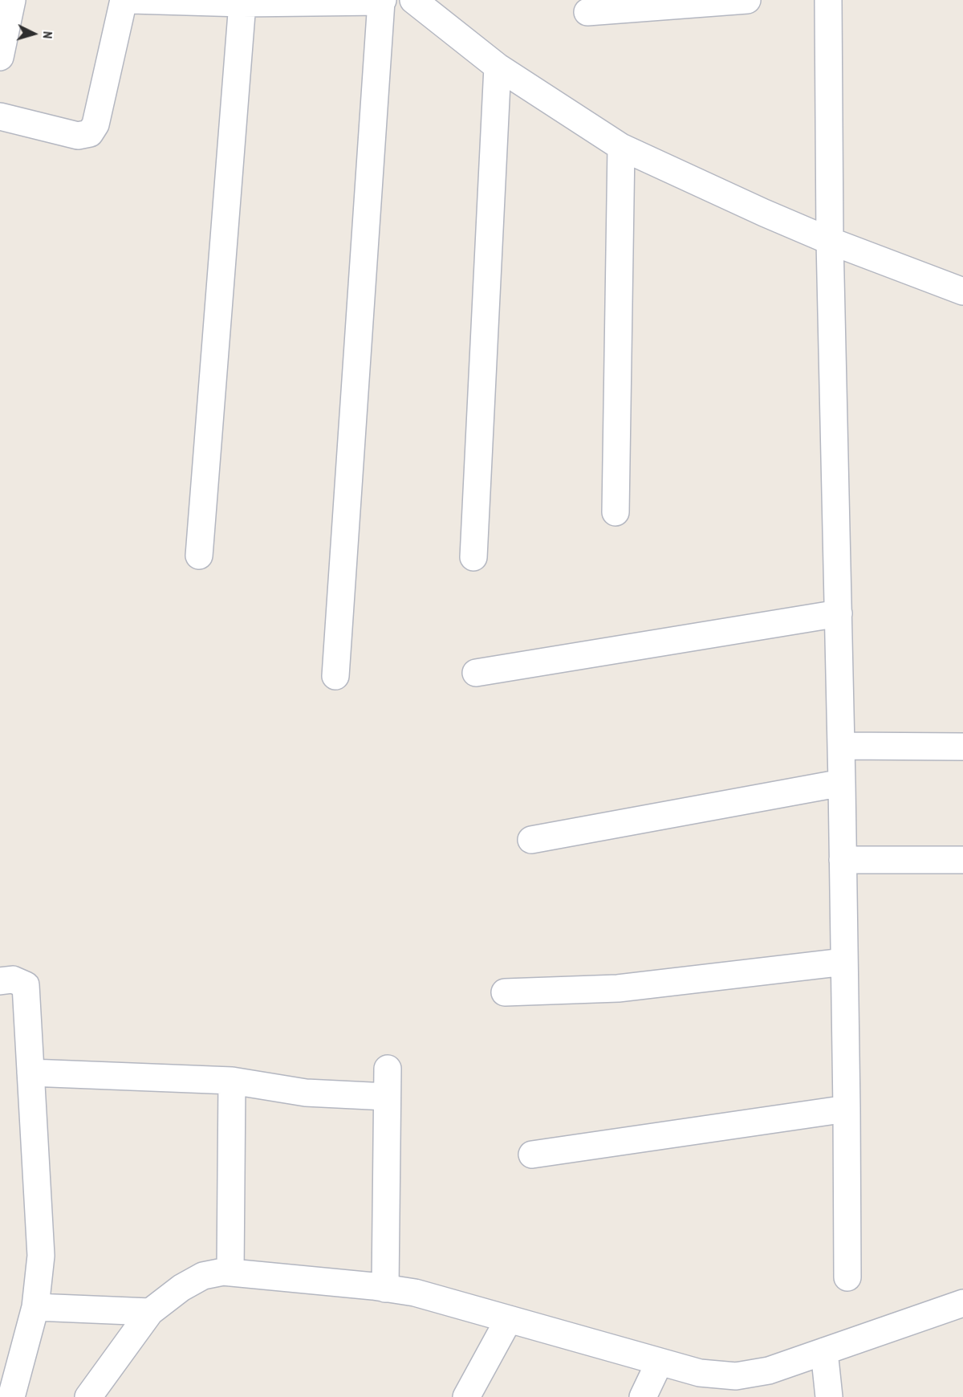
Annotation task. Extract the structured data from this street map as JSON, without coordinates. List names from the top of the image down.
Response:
{
  "north": "right"
}
